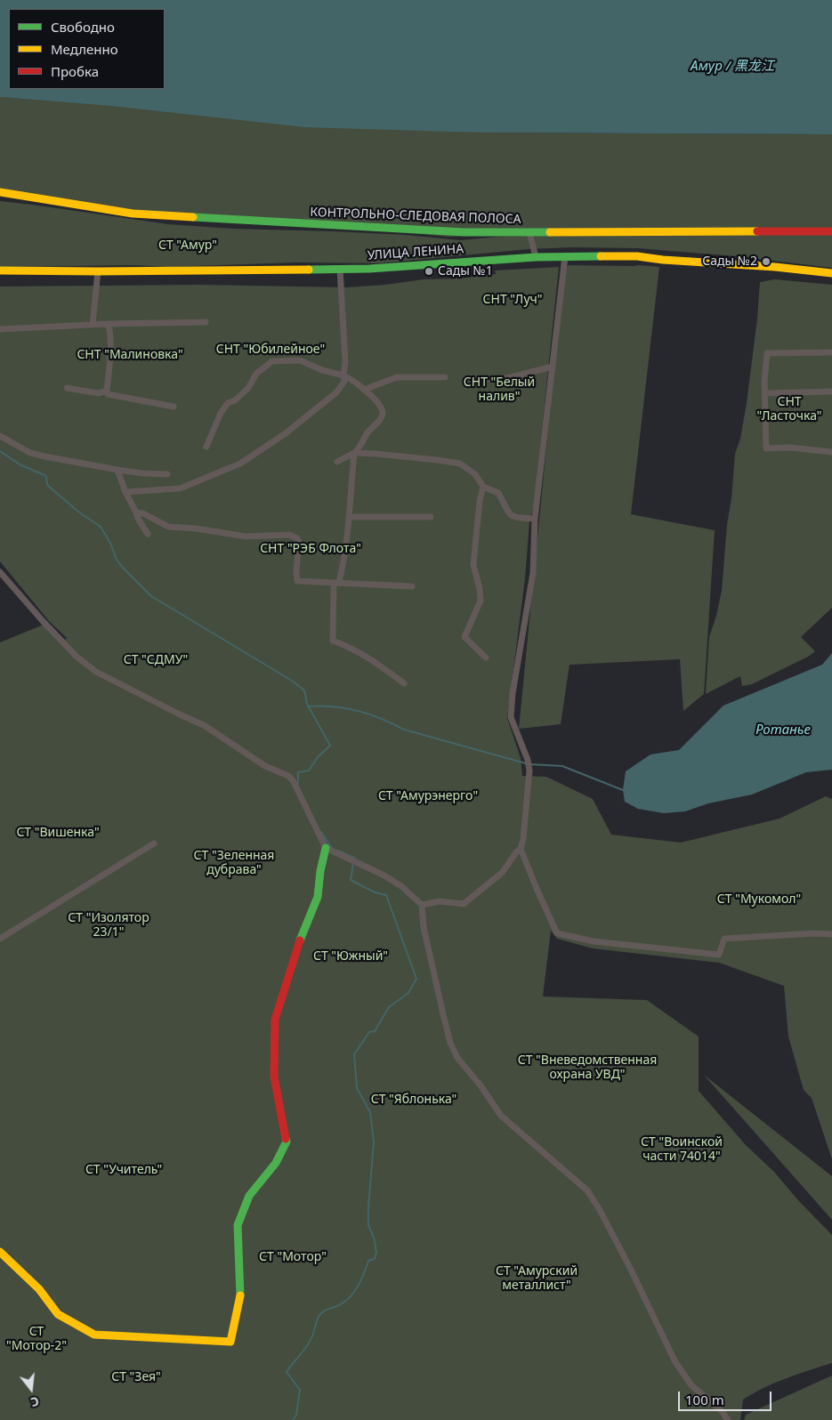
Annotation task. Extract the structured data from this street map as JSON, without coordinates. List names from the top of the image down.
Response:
{
  "streets": {
    "street": ["КОНТРОЛЬНО-СЛЕДОВАЯ ПОЛОСА", "УЛИЦА ЛЕНИНА"]
  },
  "water": ["Амур / 黑龙江", "Ротанье"],
  "parks": [
    "СТ \"Амур\"",
    "СНТ \"Луч\"",
    "СНТ \"Юбилейное\"",
    "СНТ \"Малиновка\"",
    "СНТ \"Белый налив\"",
    "СНТ \"Ласточка\"",
    "СНТ \"РЭБ Флота\"",
    "СТ \"СДМУ\"",
    "СТ \"Амурэнерго\"",
    "СТ \"Вишенка\"",
    "СТ \"Зеленная дубрава\"",
    "СТ \"Мукомол\"",
    "СТ \"Изолятор 23/1\"",
    "СТ \"Южный\"",
    "СТ \"Вневедомственная охрана УВД\"",
    "СТ \"Яблонька\"",
    "СТ \"Воинской части 74014\"",
    "СТ \"Учитель\"",
    "СТ \"Мотор\"",
    "СТ \"Амурский металлист\"",
    "СТ \"Мотор-2\"",
    "СТ \"Зея\""
  ],
  "places": ["Сады №2", "Сады №1"],
  "legend": ["Свободно", "Медленно", "Пробка"],
  "scale_bar": "100 m",
  "north": "bottom"
}
